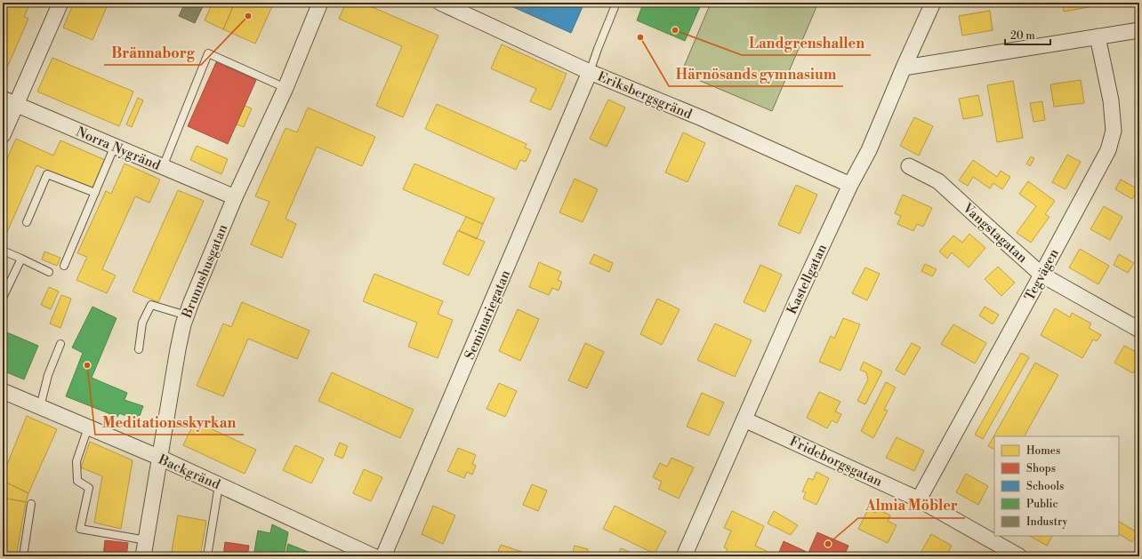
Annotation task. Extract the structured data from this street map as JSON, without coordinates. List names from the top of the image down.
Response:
{
  "streets": {
    "street": [
      "Eriksbergsgränd",
      "Norra Nygränd",
      "Vangstagatan",
      "Brunnshusgatan",
      "Tegvägen",
      "Kastellgatan",
      "Seminariegatan",
      "Frideborgsgatan",
      "Backgränd"
    ]
  },
  "crossings": [
    ["Eriksbergsgränd", "Kastellgatan"],
    ["Eriksbergsgränd", "Seminariegatan"],
    ["Norra Nygränd", "Brunnshusgatan"],
    ["Vangstagatan", "Tegvägen"],
    ["Brunnshusgatan", "Backgränd"],
    ["Tegvägen", "Frideborgsgatan"],
    ["Kastellgatan", "Frideborgsgatan"]
  ],
  "places": [
    "Brännaborg",
    "Landgrenshallen",
    "Härnösands gymnasium",
    "Meditationsskyrkan",
    "Almia Möbler"
  ],
  "legend": [
    "Homes",
    "Shops",
    "Schools",
    "Public",
    "Industry"
  ],
  "scale_bar": "20 m"
}
